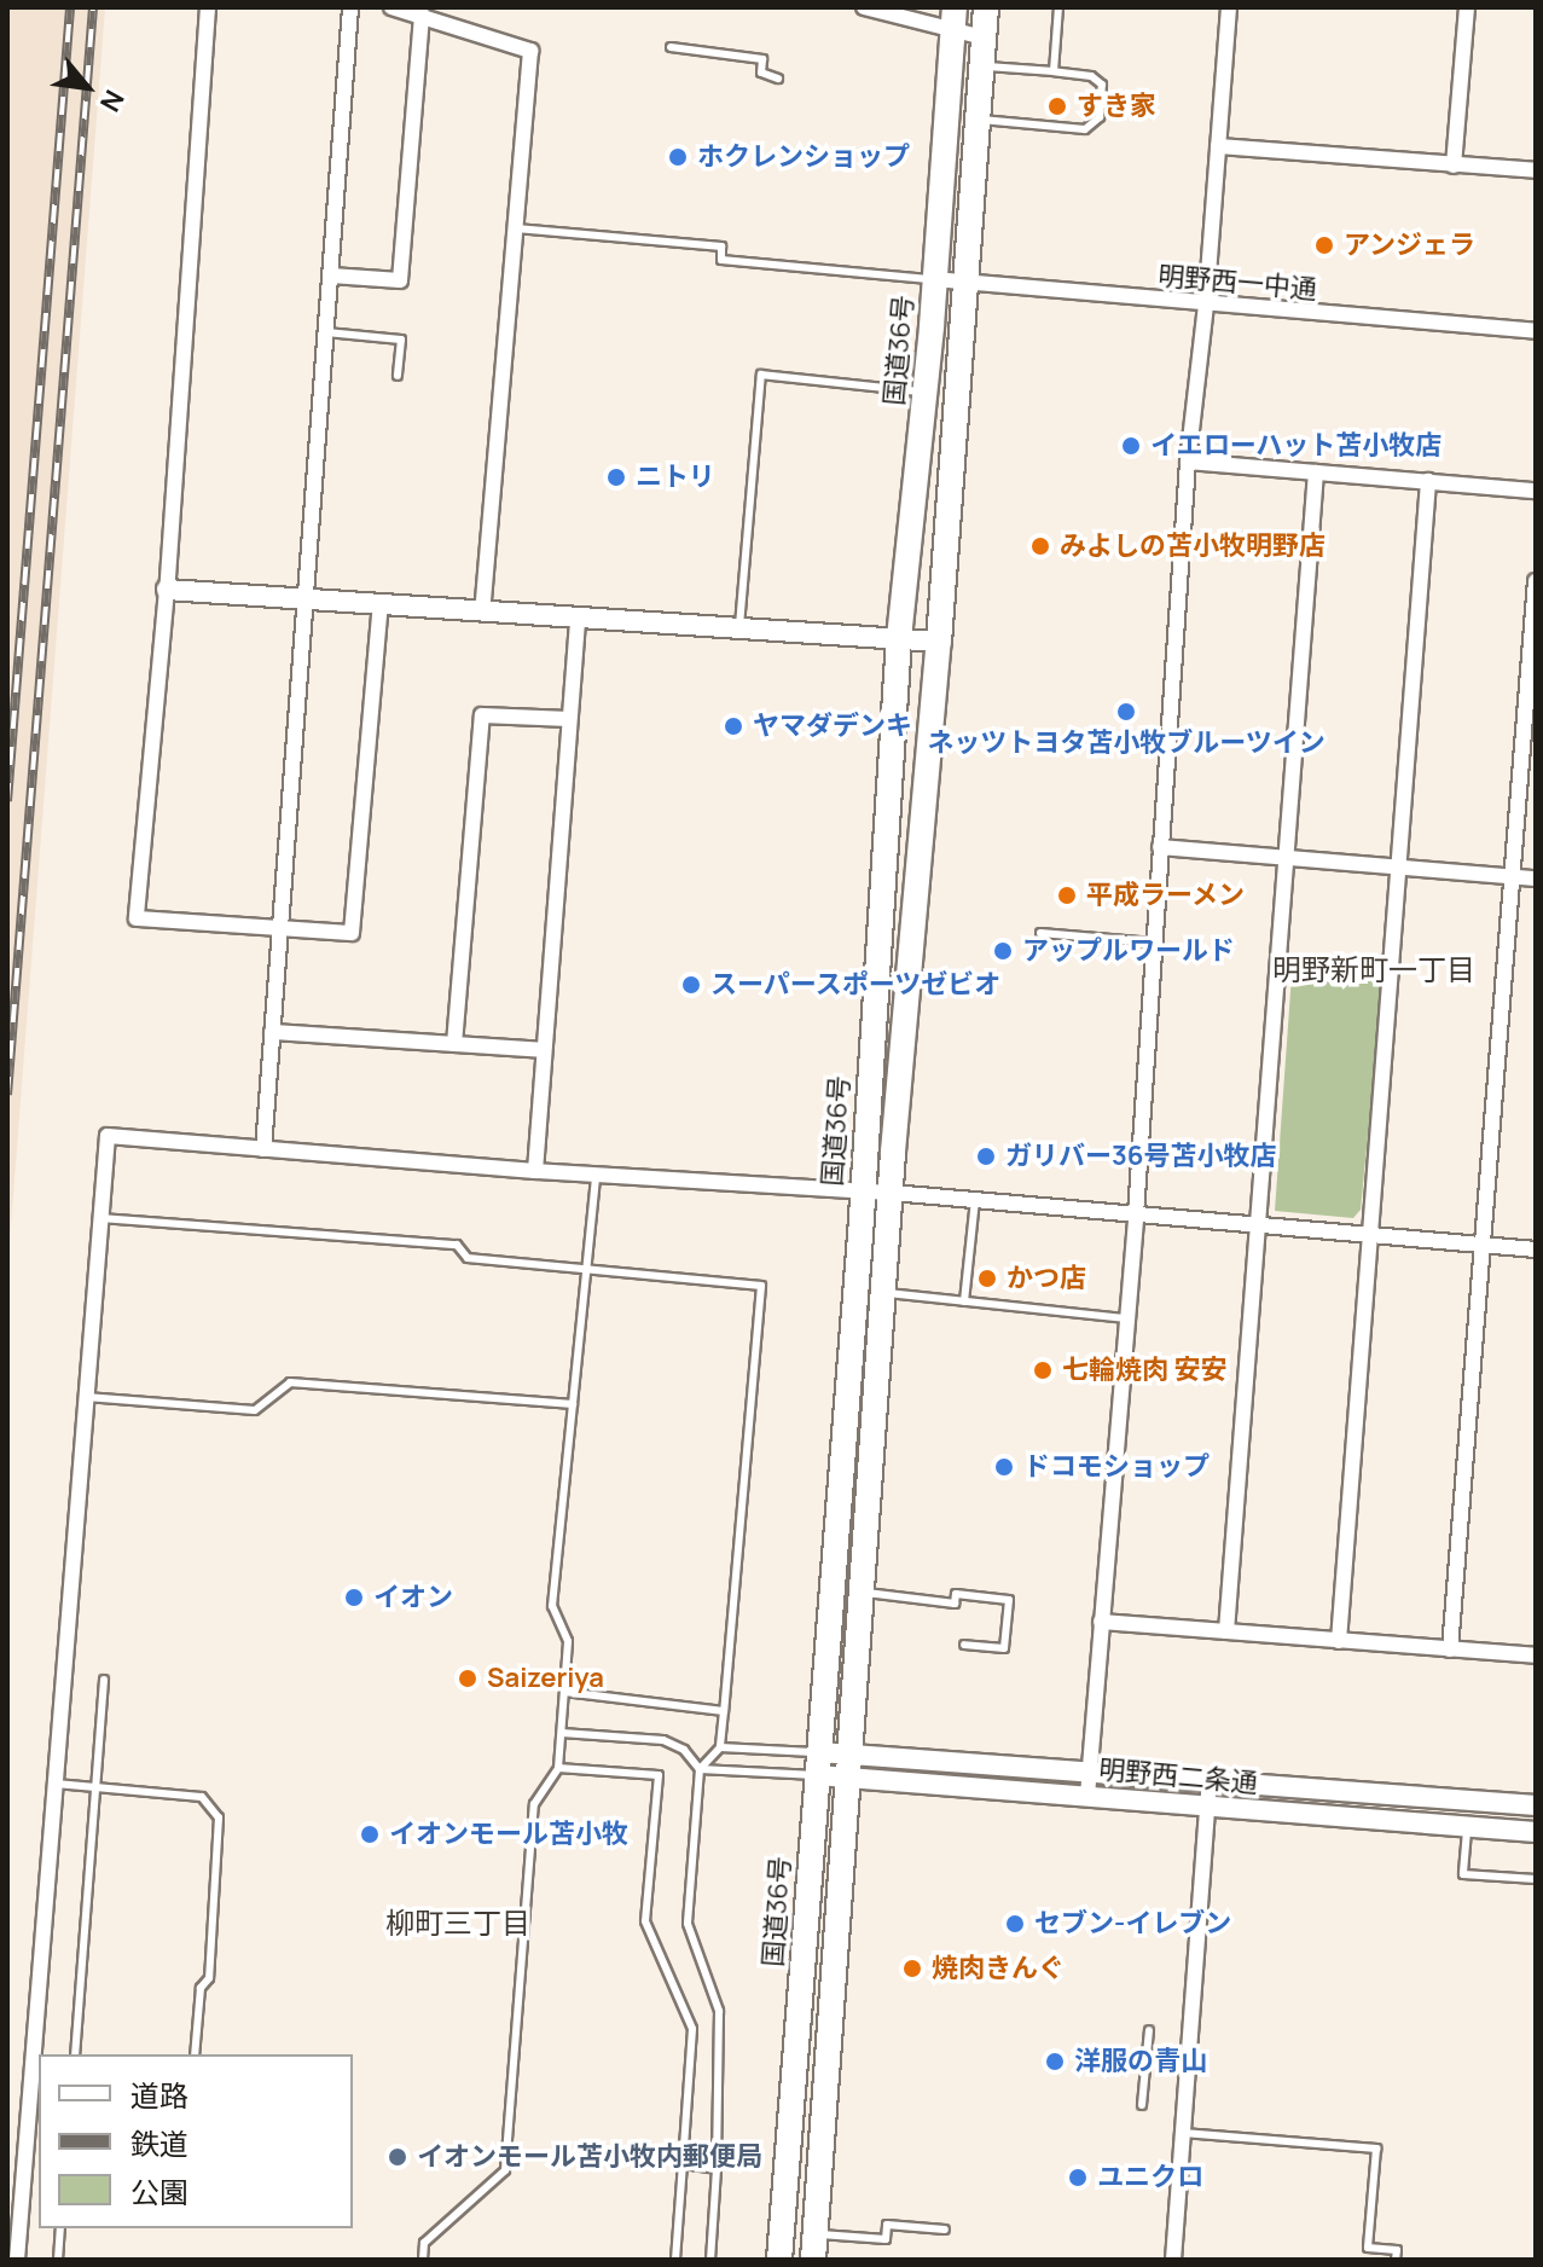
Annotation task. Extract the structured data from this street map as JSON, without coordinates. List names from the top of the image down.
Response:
{
  "streets": {
    "highway": ["国道36号"],
    "street": ["明野西一中通", "明野西二条通"]
  },
  "crossings": [
    ["明野西一中通", "国道36号"],
    ["国道36号", "明野西二条通"]
  ],
  "districts": ["明野新町一丁目", "柳町三丁目"],
  "places": [
    "すき家",
    "ホクレンショップ",
    "アンジェラ",
    "イエローハット苫小牧店",
    "ニトリ",
    "みよしの苫小牧明野店",
    "ネッツトヨタ苫小牧ブルーツイン",
    "ヤマダデンキ",
    "平成ラーメン",
    "アップルワールド",
    "スーパースポーツゼビオ",
    "ガリバー36号苫小牧店",
    "かつ店",
    "七輪焼肉 安安",
    "ドコモショップ",
    "イオン",
    "Saizeriya",
    "イオンモール苫小牧",
    "セブン-イレブン",
    "焼肉きんぐ",
    "洋服の青山",
    "イオンモール苫小牧内郵便局",
    "ユニクロ"
  ],
  "legend": ["道路", "鉄道", "公園"],
  "north": "bottom right"
}
